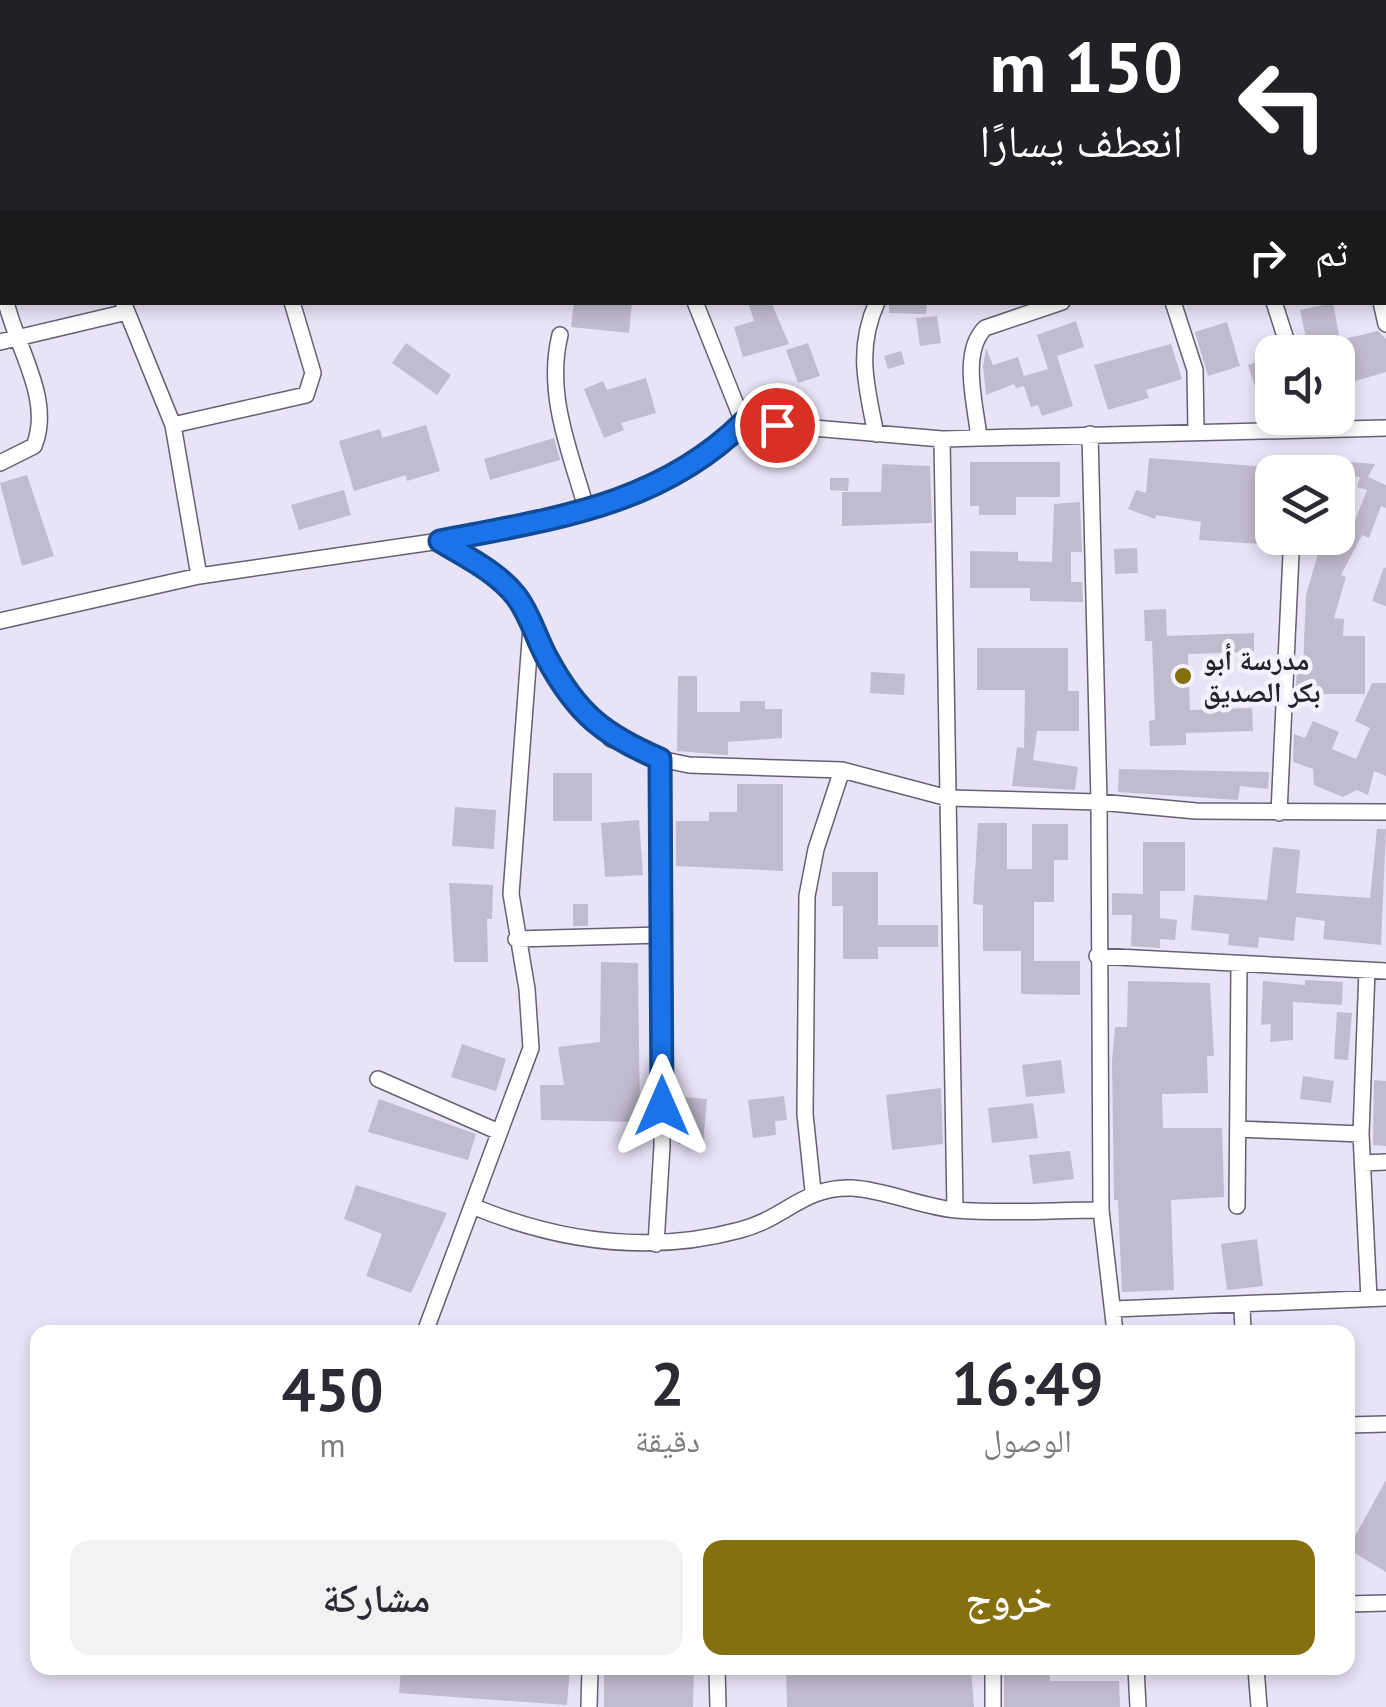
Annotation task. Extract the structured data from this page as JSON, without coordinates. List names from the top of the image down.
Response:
{
  "places": ["مدرسة أبو بكر الصديق"],
  "page": {
    "turn": ["150 m", "انعطف يسارًا"],
    "then": "ثم",
    "eta": [
      "16:49",
      "الوصول",
      "2",
      "دقيقة",
      "450",
      "m"
    ],
    "buttons": ["خروج", "مشاركة"]
  }
}
